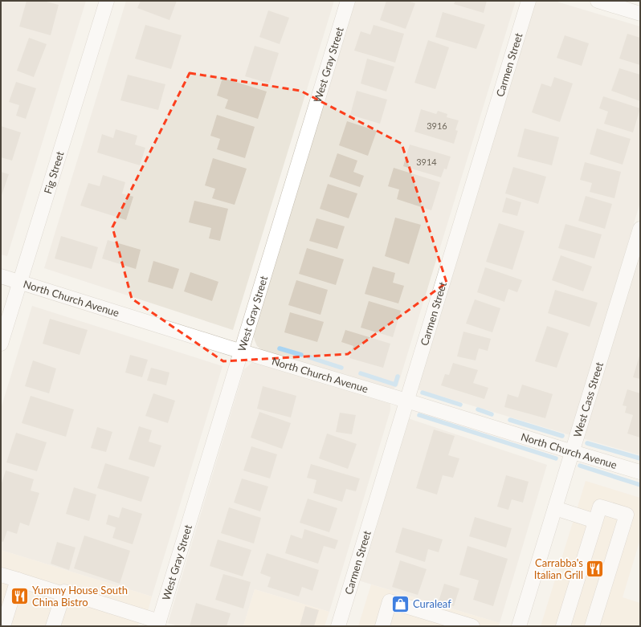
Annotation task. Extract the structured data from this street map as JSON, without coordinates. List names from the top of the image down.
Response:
{
  "streets": {
    "street": [
      "West Gray Street",
      "Carmen Street",
      "Fig Street",
      "North Church Avenue",
      "West Cass Street"
    ]
  },
  "crossings": [
    ["West Gray Street", "North Church Avenue"],
    ["Carmen Street", "North Church Avenue"],
    ["Fig Street", "North Church Avenue"],
    ["North Church Avenue", "West Cass Street"]
  ],
  "places": {
    "restaurant": ["Carrabba's Italian Grill", "Yummy House South China Bistro"],
    "shop": ["Curaleaf"]
  },
  "house_numbers": ["3916", "3914"]
}
